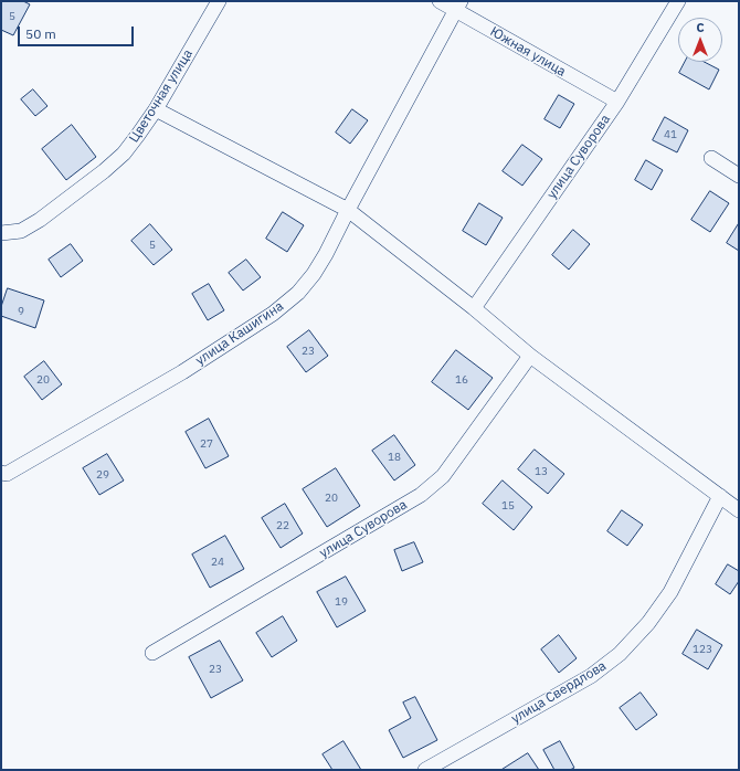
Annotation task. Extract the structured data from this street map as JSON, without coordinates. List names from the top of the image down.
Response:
{
  "streets": {
    "street": [
      "Южная улица",
      "Цветочная улица",
      "улица Суворова",
      "улица Кашигина",
      "улица Свердлова"
    ]
  },
  "crossings": [
    ["Южная улица", "улица Суворова"],
    ["Южная улица", "улица Кашигина"]
  ],
  "house_numbers": [
    "5",
    "41",
    "5",
    "9",
    "23",
    "20",
    "16",
    "27",
    "18",
    "13",
    "29",
    "20",
    "15",
    "22",
    "24",
    "19",
    "123",
    "23"
  ],
  "scale_bar": "50 m",
  "north": "top"
}
